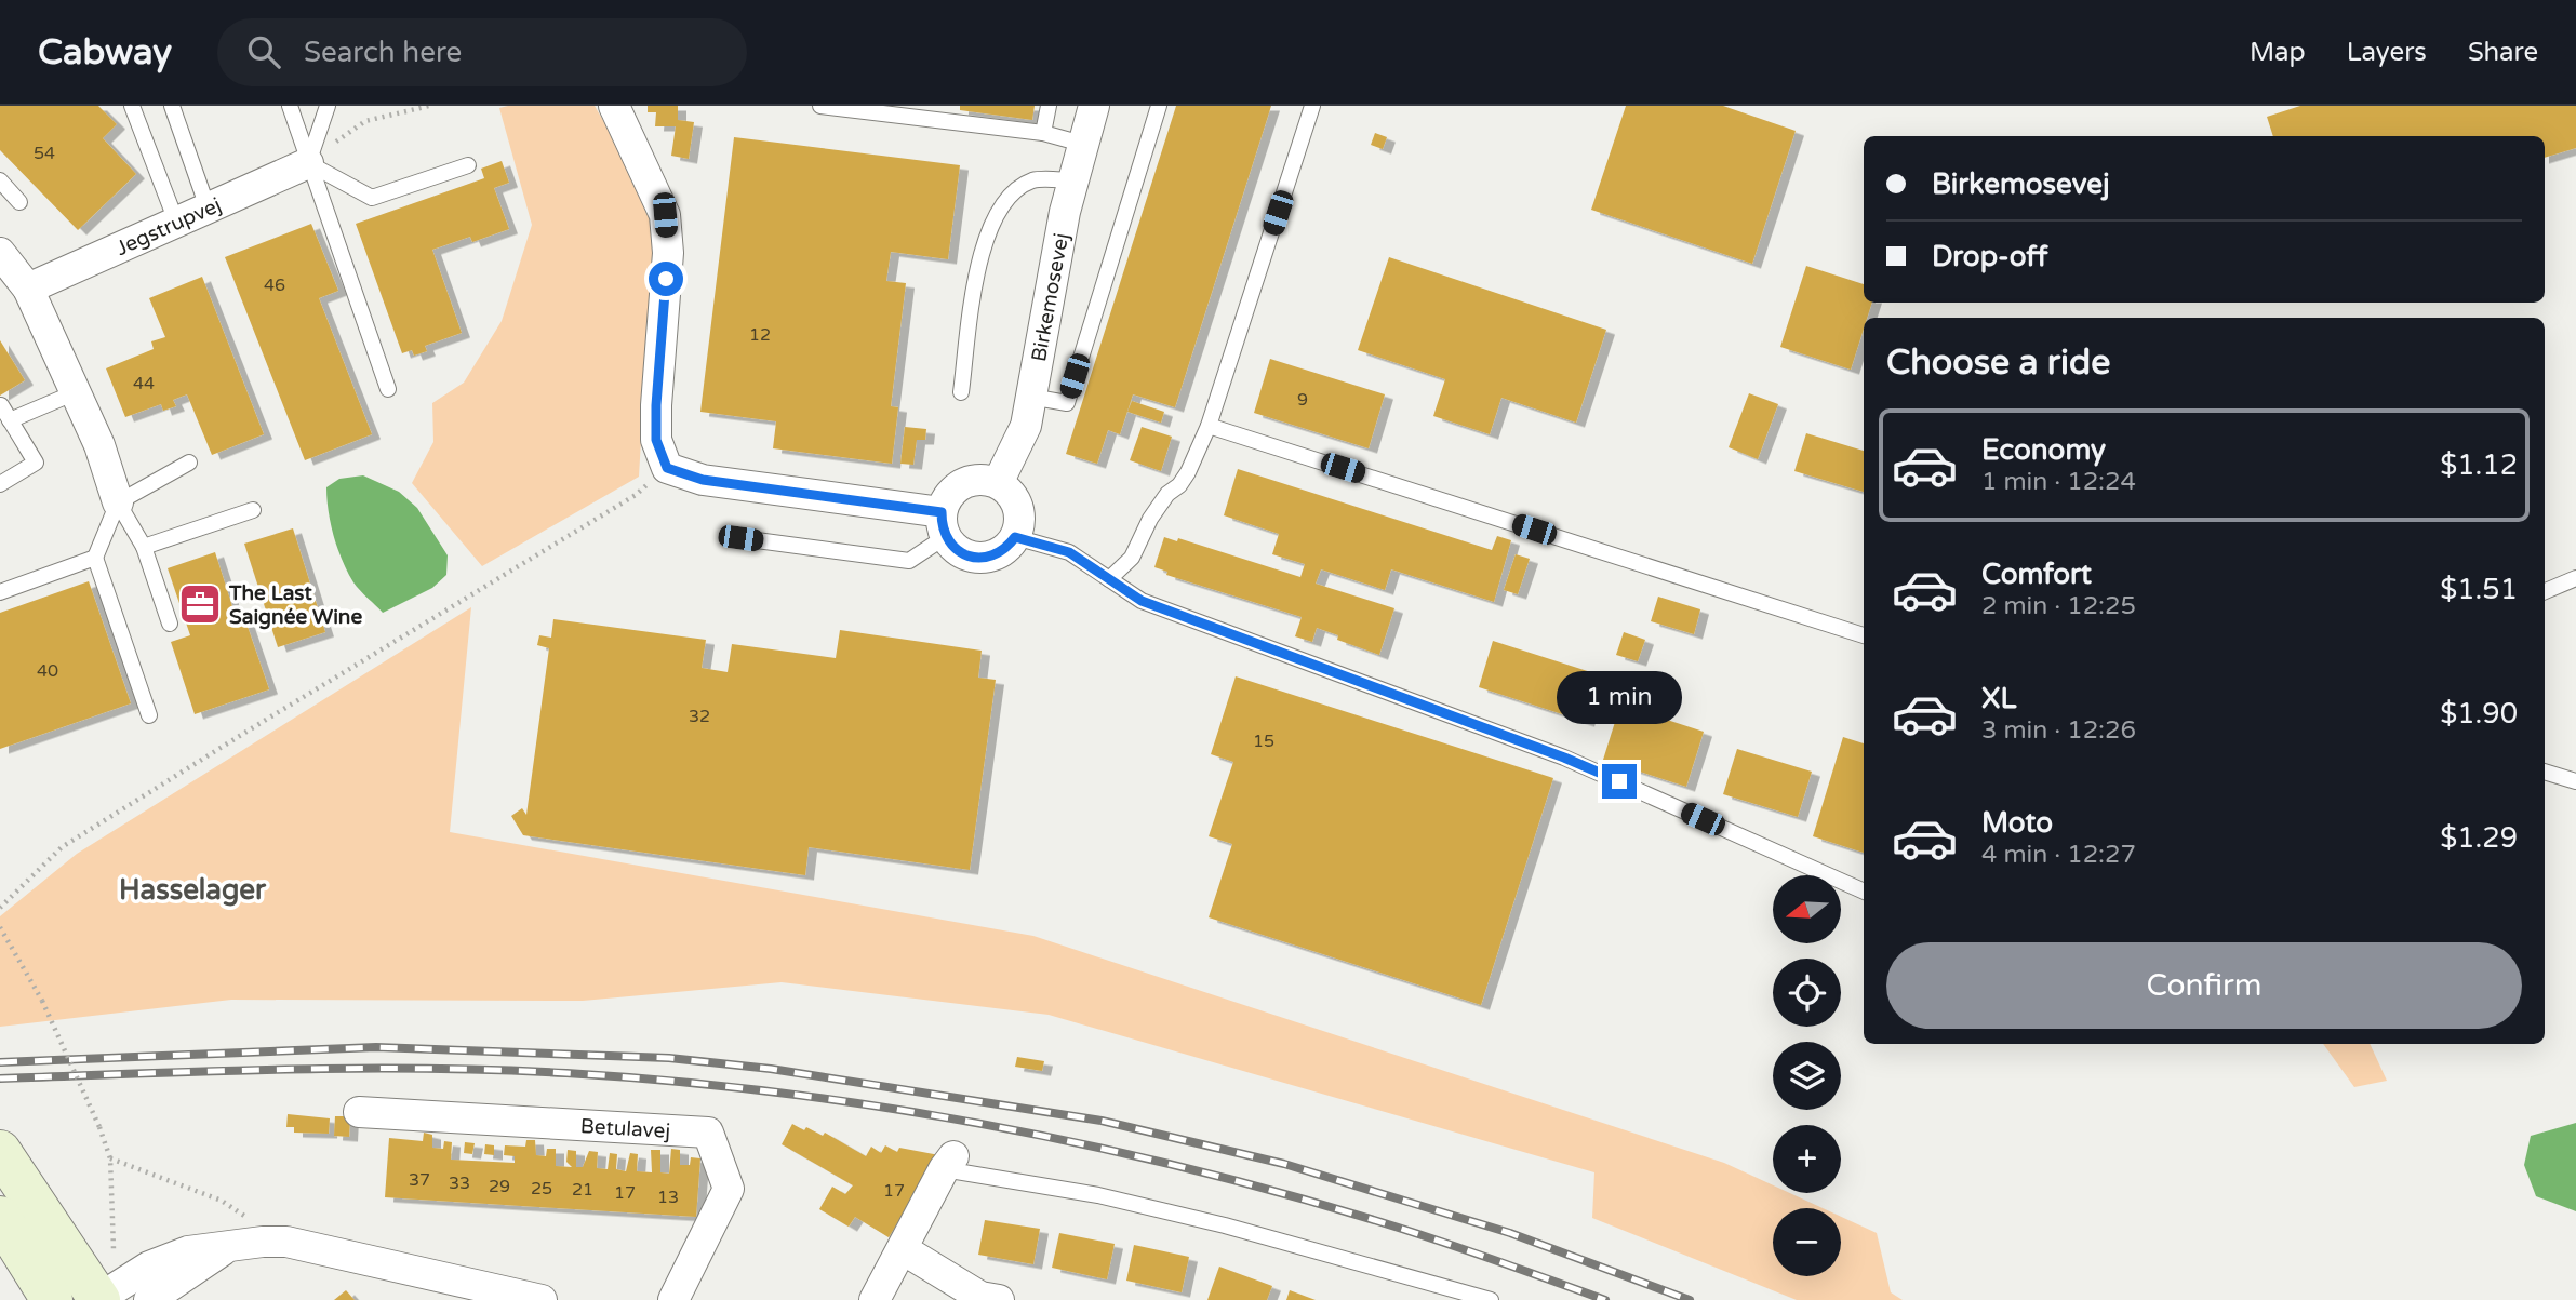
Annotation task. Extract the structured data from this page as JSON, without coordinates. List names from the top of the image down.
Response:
{
  "streets": {
    "street": ["Jegstrupvej", "Birkemosevej", "Betulavej"]
  },
  "districts": ["Hasselager"],
  "places": {
    "office": ["The Last Saignée Wine"]
  },
  "house_numbers": [
    "54",
    "46",
    "12",
    "44",
    "9",
    "40",
    "32",
    "15",
    "37",
    "33",
    "29",
    "25",
    "21",
    "17",
    "17",
    "13"
  ],
  "north": "left",
  "page": {
    "header": "Cabway",
    "search": "Search here",
    "nav": ["Map", "Layers", "Share"],
    "banner": ["Birkemosevej", "Drop-off"],
    "heading": "Choose a ride",
    "list": [
      {
        "name": "Economy",
        "note": "1 min · 12:24",
        "value": "$1.12"
      },
      {
        "name": "Comfort",
        "note": "2 min · 12:25",
        "value": "$1.51"
      },
      {
        "name": "XL",
        "note": "3 min · 12:26",
        "value": "$1.90"
      },
      {
        "name": "Moto",
        "note": "4 min · 12:27",
        "value": "$1.29"
      }
    ],
    "bubble": "1 min",
    "map_buttons": ["+", "−"],
    "buttons": "Confirm"
  }
}
